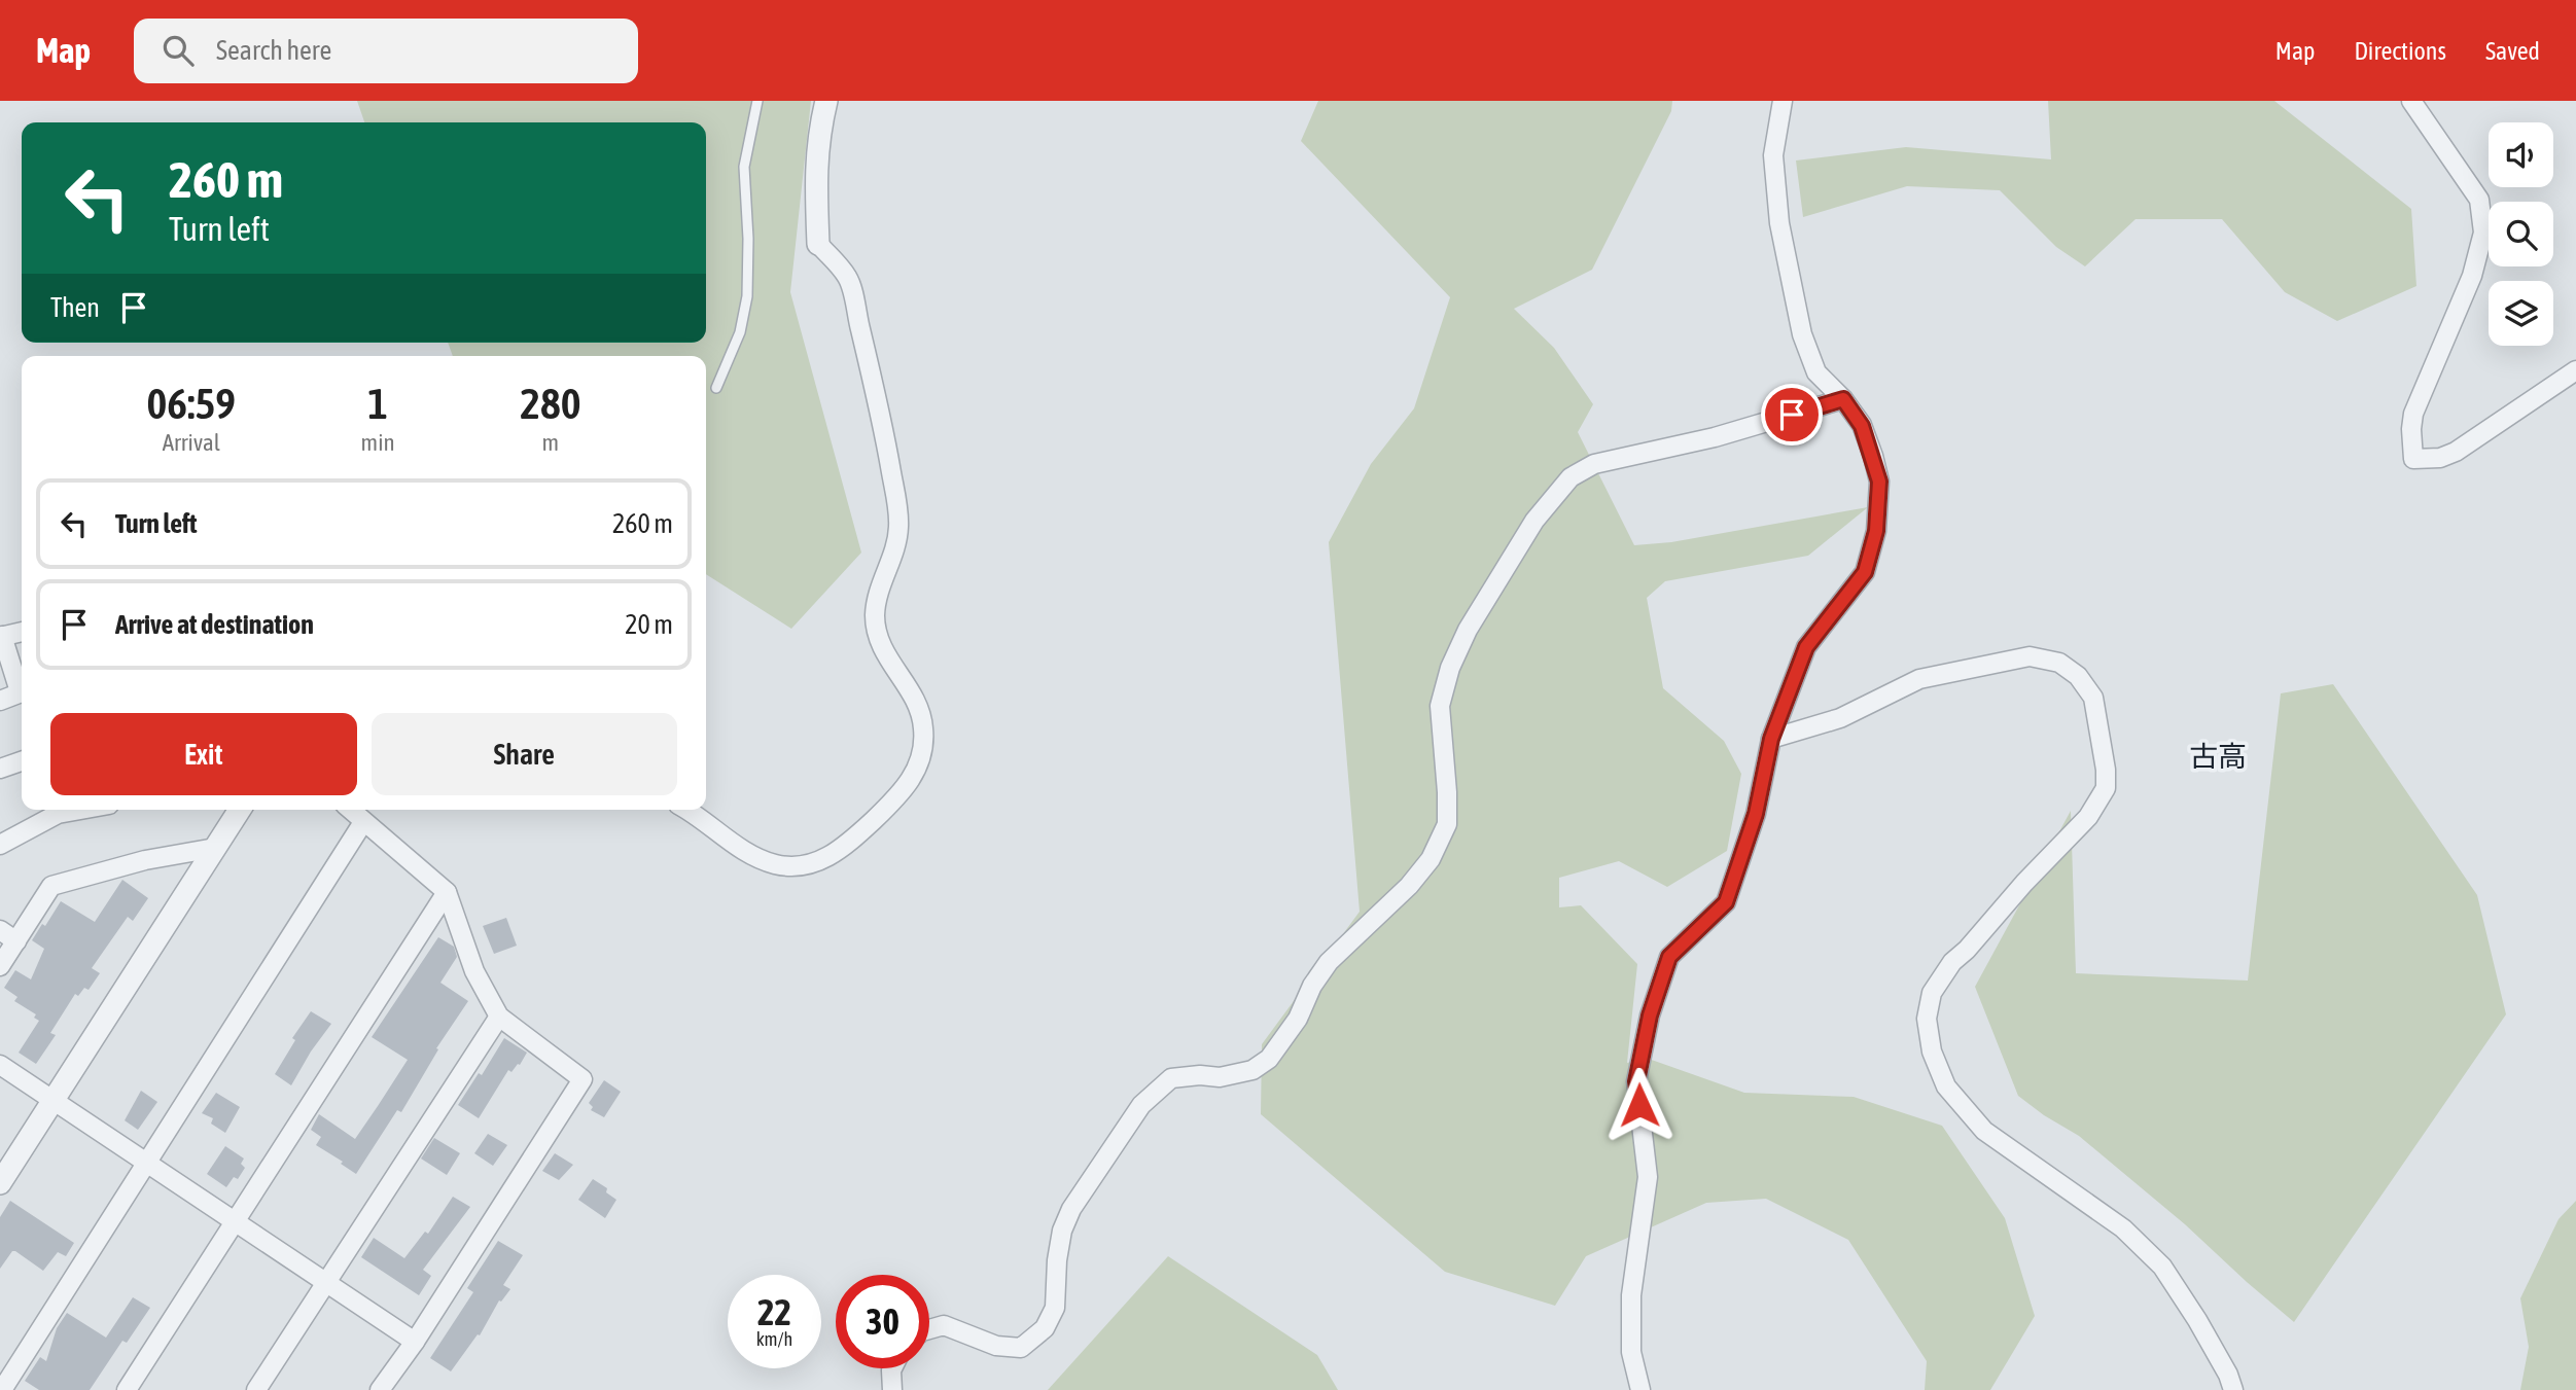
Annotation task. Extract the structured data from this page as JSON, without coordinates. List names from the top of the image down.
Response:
{
  "districts": ["古高"],
  "page": {
    "header": "Map",
    "search": "Search here",
    "nav": ["Map", "Directions", "Saved"],
    "turn": ["260 m", "Turn left"],
    "then": "Then",
    "eta": [
      "06:59",
      "Arrival",
      "1",
      "min",
      "280",
      "m"
    ],
    "list": [
      {
        "name": "Turn left",
        "value": "260 m"
      },
      {
        "name": "Arrive at destination",
        "value": "20 m"
      }
    ],
    "buttons": ["Exit", "Share"],
    "speed": "22 km/h",
    "limit": "30"
  }
}
